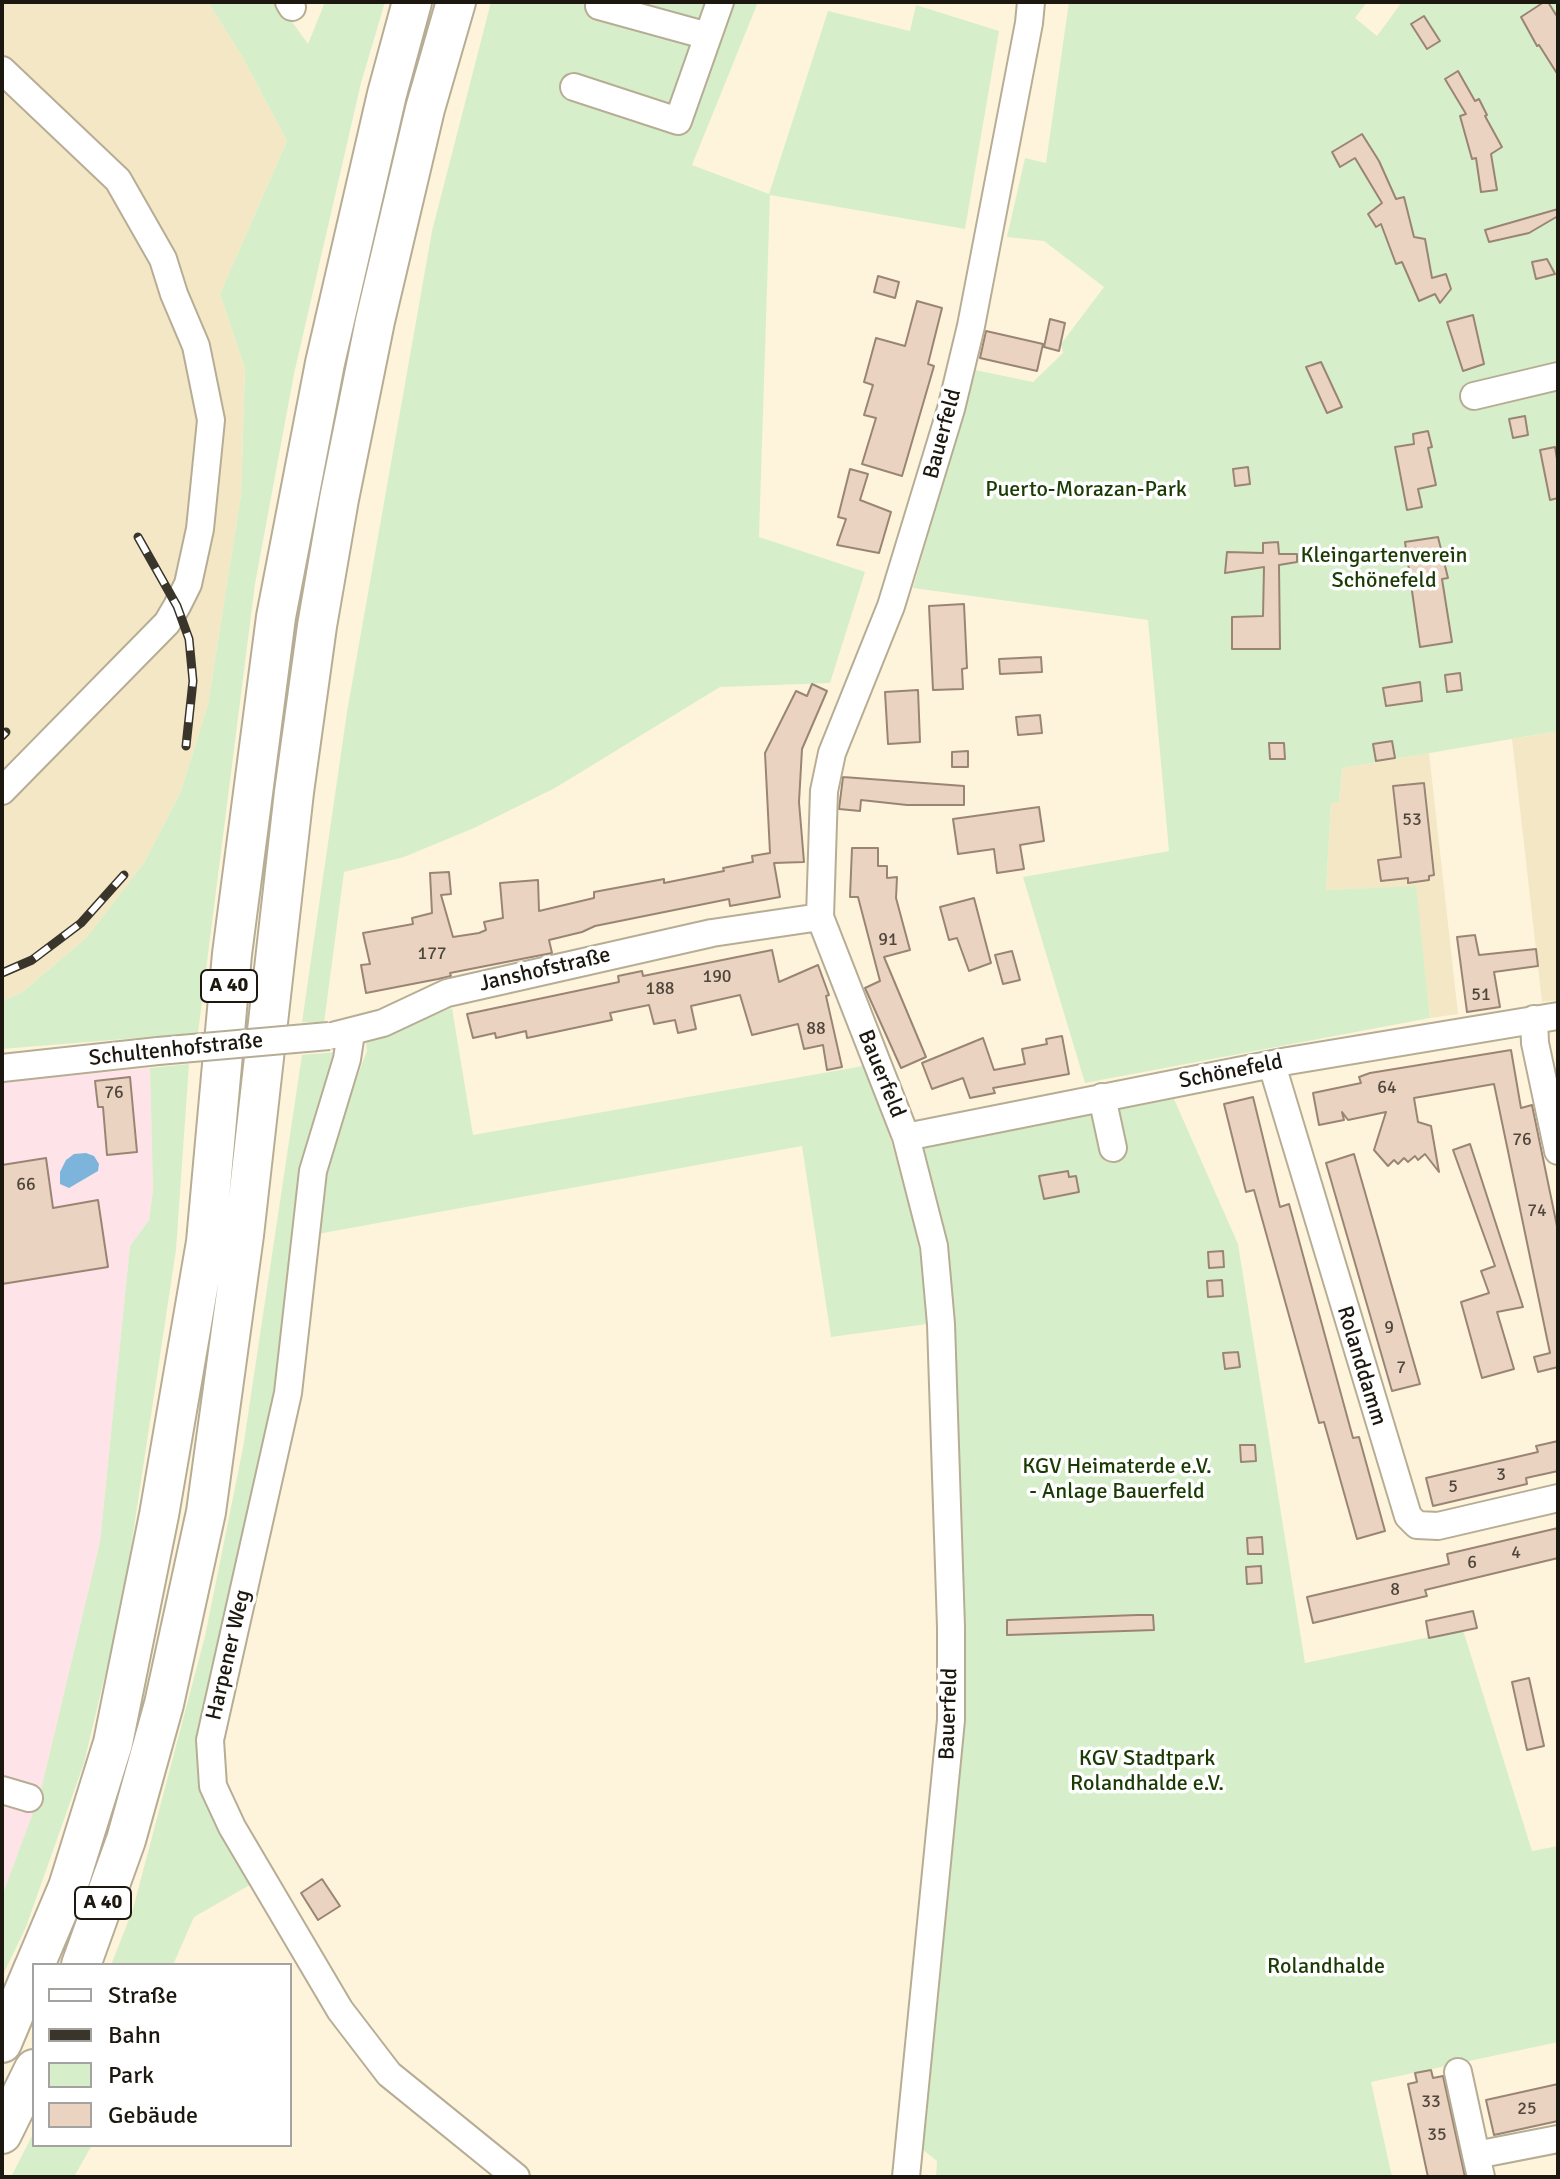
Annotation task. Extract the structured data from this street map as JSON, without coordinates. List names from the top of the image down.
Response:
{
  "streets": {
    "highway": ["A 40"],
    "street": [
      "Bauerfeld",
      "Janshofstraße",
      "Schultenhofstraße",
      "Schönefeld",
      "Rolanddamm",
      "Harpener Weg"
    ]
  },
  "crossings": [
    ["Bauerfeld", "Janshofstraße"],
    ["Bauerfeld", "Schönefeld"],
    ["Janshofstraße", "Schultenhofstraße"],
    ["Janshofstraße", "Harpener Weg"],
    ["Schultenhofstraße", "Harpener Weg"],
    ["Schönefeld", "Rolanddamm"]
  ],
  "parks": [
    "Puerto-Morazan-Park",
    "Kleingartenverein Schönefeld",
    "KGV Heimaterde e.V. - Anlage Bauerfeld",
    "KGV Stadtpark Rolandhalde e.V.",
    "Rolandhalde"
  ],
  "house_numbers": [
    "53",
    "91",
    "177",
    "190",
    "188",
    "51",
    "88",
    "64",
    "76",
    "76",
    "66",
    "74",
    "9",
    "7",
    "3",
    "5",
    "4",
    "6",
    "8",
    "33",
    "25",
    "35"
  ],
  "legend": [
    "Straße",
    "Bahn",
    "Park",
    "Gebäude"
  ]
}
